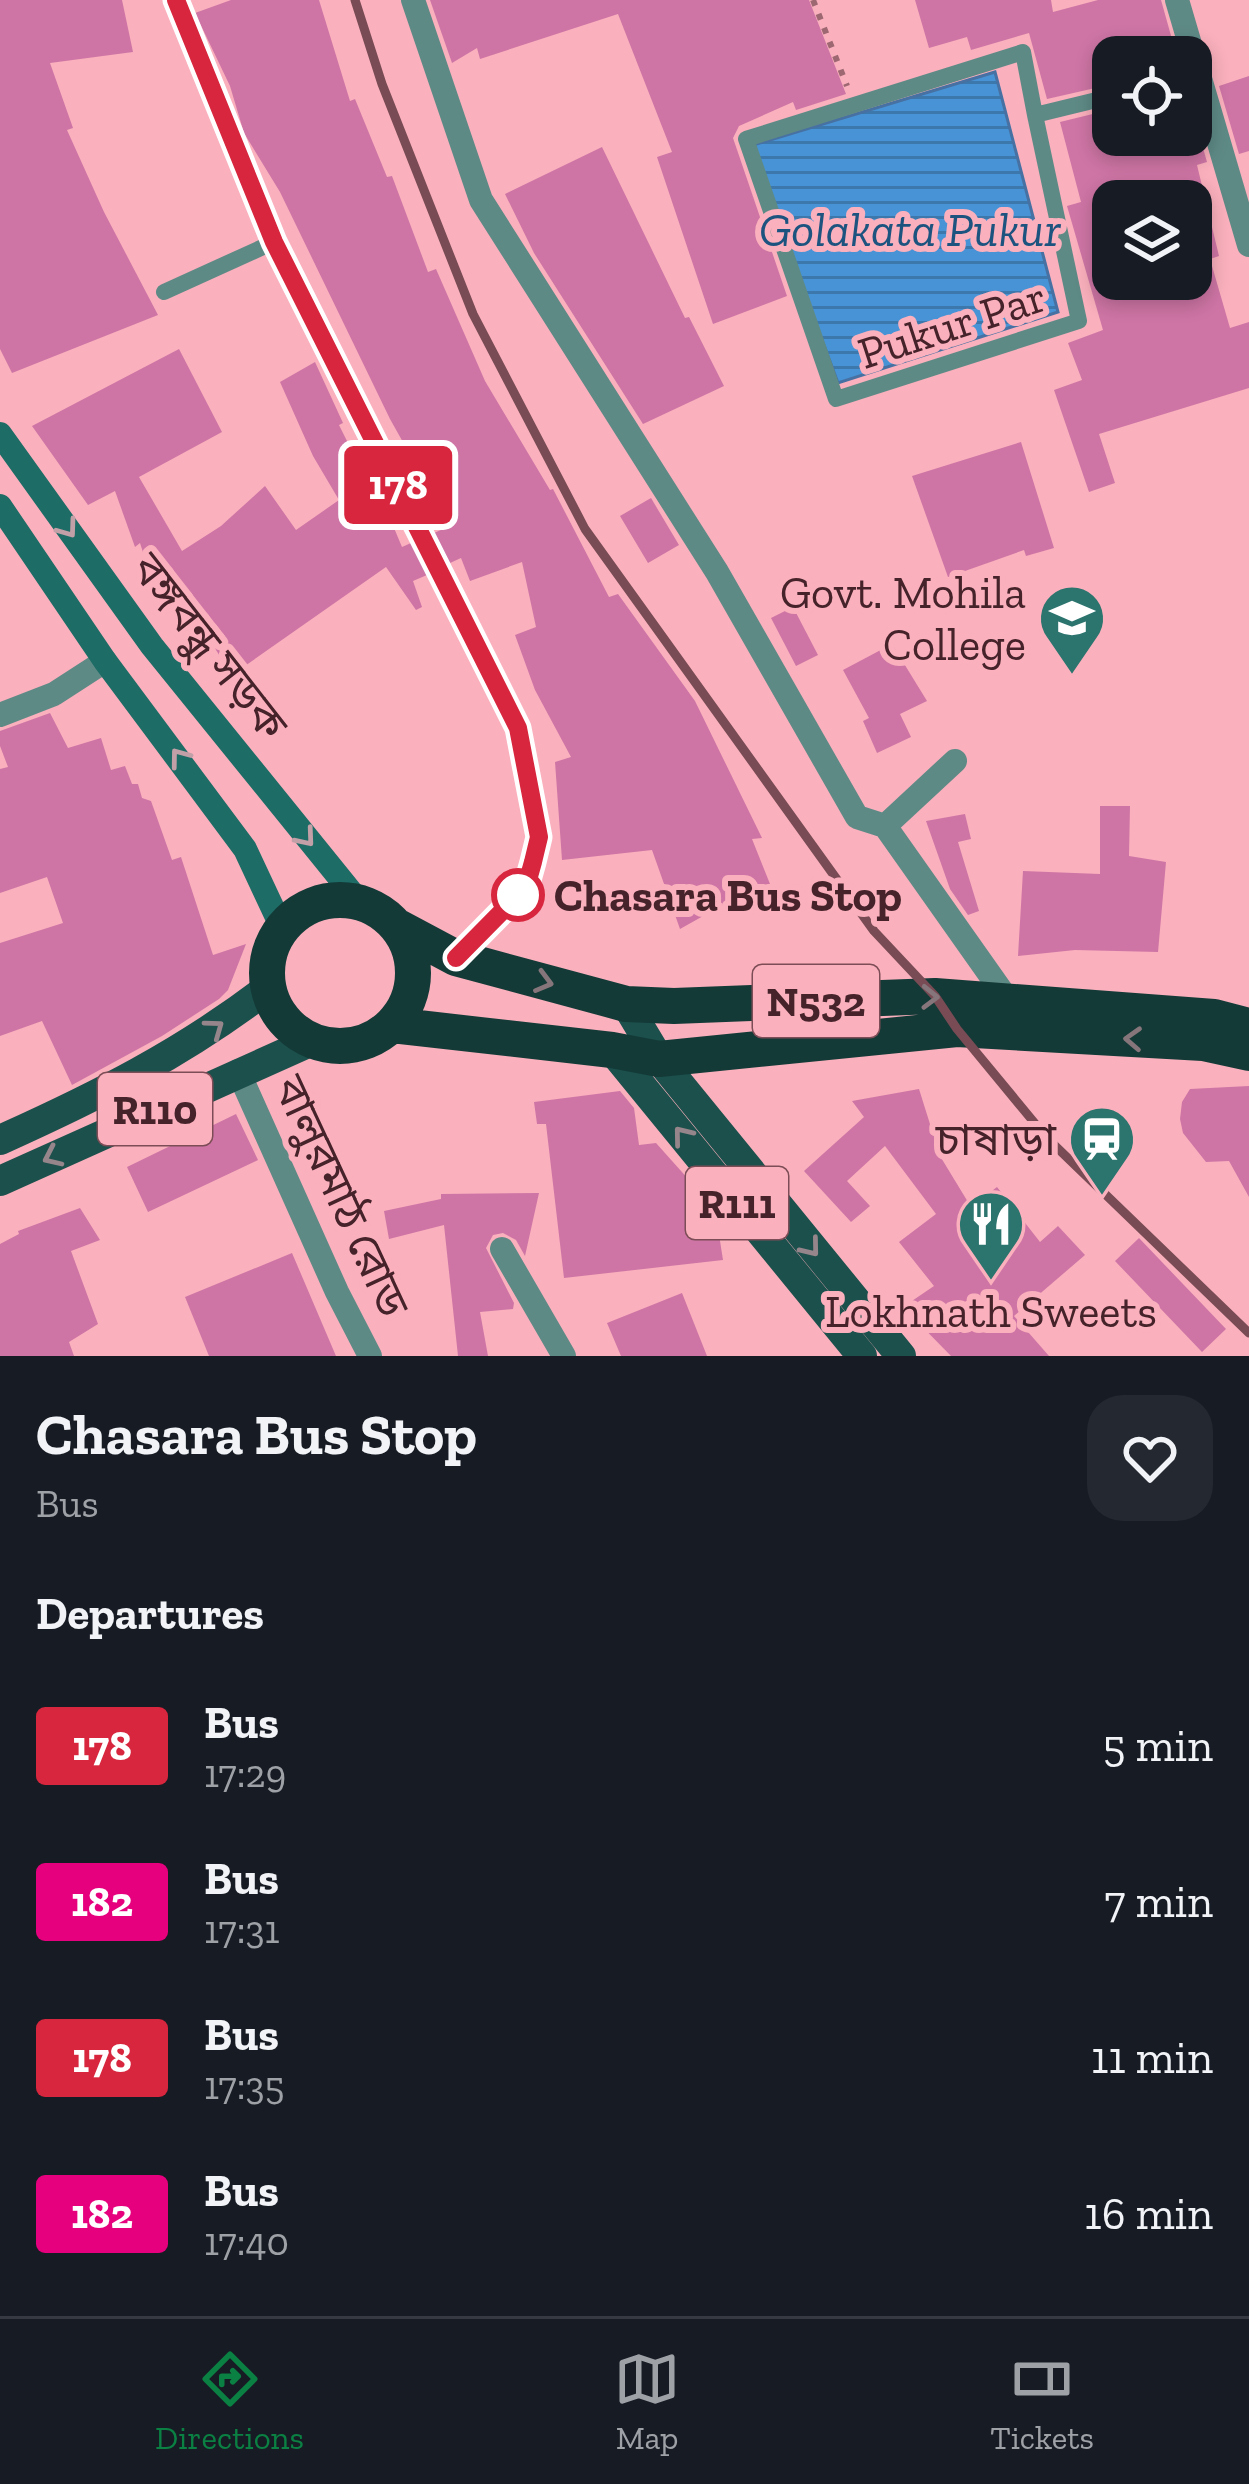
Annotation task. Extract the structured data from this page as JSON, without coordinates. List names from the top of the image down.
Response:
{
  "streets": {
    "highway": ["N532"],
    "main road": ["বঙ্গবন্ধু সড়ক", "R110", "R111"],
    "street": ["বালুরমাঠ রোড"],
    "lane": ["Pukur Par"]
  },
  "crossings": [
    ["বঙ্গবন্ধু সড়ক", "N532"],
    ["বঙ্গবন্ধু সড়ক", "R110"],
    ["N532", "R110"],
    ["N532", "R111"],
    ["R110", "বালুরমাঠ রোড"]
  ],
  "water": ["Golakata Pukur"],
  "places": {
    "school or university": ["Govt. Mohila College"],
    "other": ["Chasara Bus Stop"],
    "station": ["চাষাড়া"],
    "restaurant": ["Lokhnath Sweets"]
  },
  "lines": ["bus line 178"],
  "page": {
    "on_map": "178",
    "heading": [
      ["Chasara Bus Stop", "Bus"],
      "Departures"
    ],
    "list": [
      {
        "mark": "178",
        "name": "Bus",
        "note": "17:29",
        "value": "5 min"
      },
      {
        "mark": "182",
        "name": "Bus",
        "note": "17:31",
        "value": "7 min"
      },
      {
        "mark": "178",
        "name": "Bus",
        "note": "17:35",
        "value": "11 min"
      },
      {
        "mark": "182",
        "name": "Bus",
        "note": "17:40",
        "value": "16 min"
      }
    ],
    "tabs": ["Directions", "Map", "Tickets"]
  }
}
